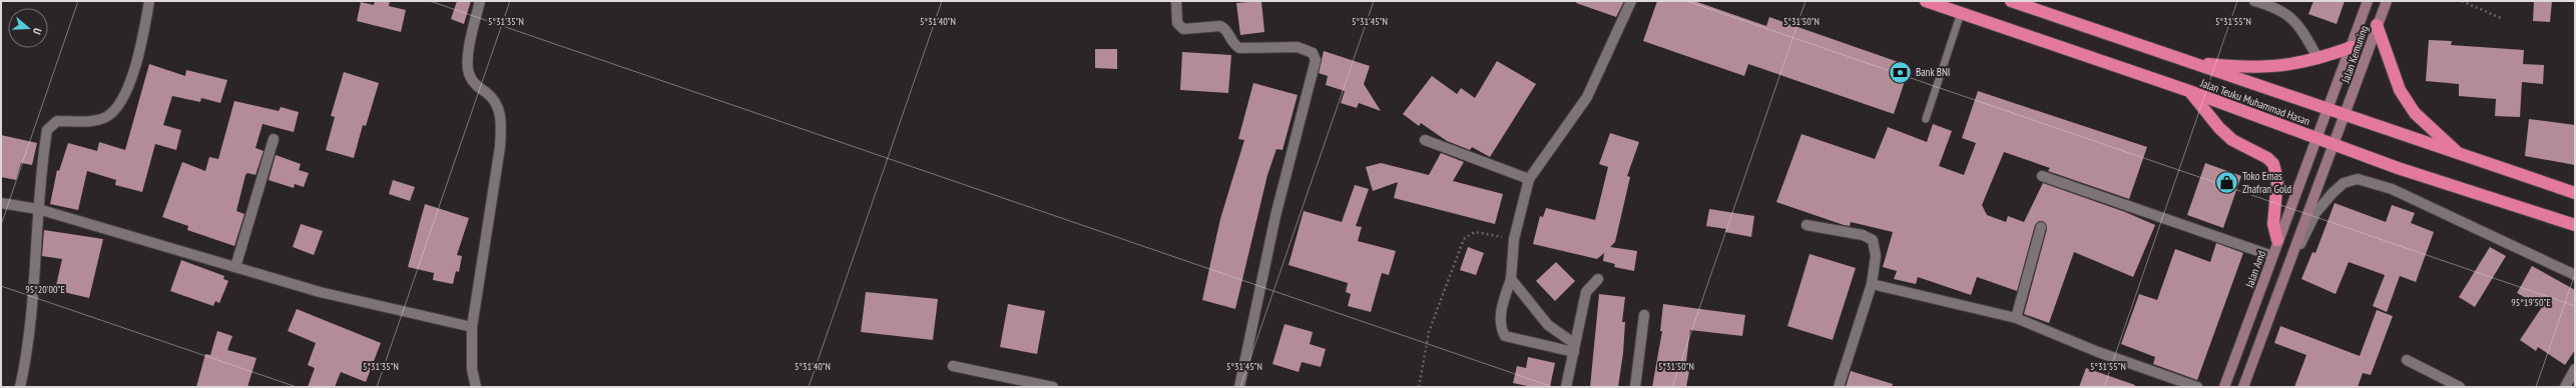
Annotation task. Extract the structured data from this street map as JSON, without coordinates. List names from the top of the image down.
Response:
{
  "streets": {
    "highway": ["Jalan Teuku Muhammad Hasan"],
    "street": ["Jalan Kemuning", "Jalan Amd"]
  },
  "crossings": [
    ["Jalan Kemuning", "Jalan Teuku Muhammad Hasan"],
    ["Jalan Teuku Muhammad Hasan", "Jalan Amd"]
  ],
  "places": {
    "bank": ["Bank BNI"],
    "shop": ["Toko Emas Zhafran Gold"]
  },
  "north": "right",
  "coordinates": [
    "5°31'35\"N",
    "5°31'40\"N",
    "5°31'45\"N",
    "5°31'50\"N",
    "5°31'55\"N",
    "95°20'00\"E",
    "95°19'50\"E"
  ]
}
